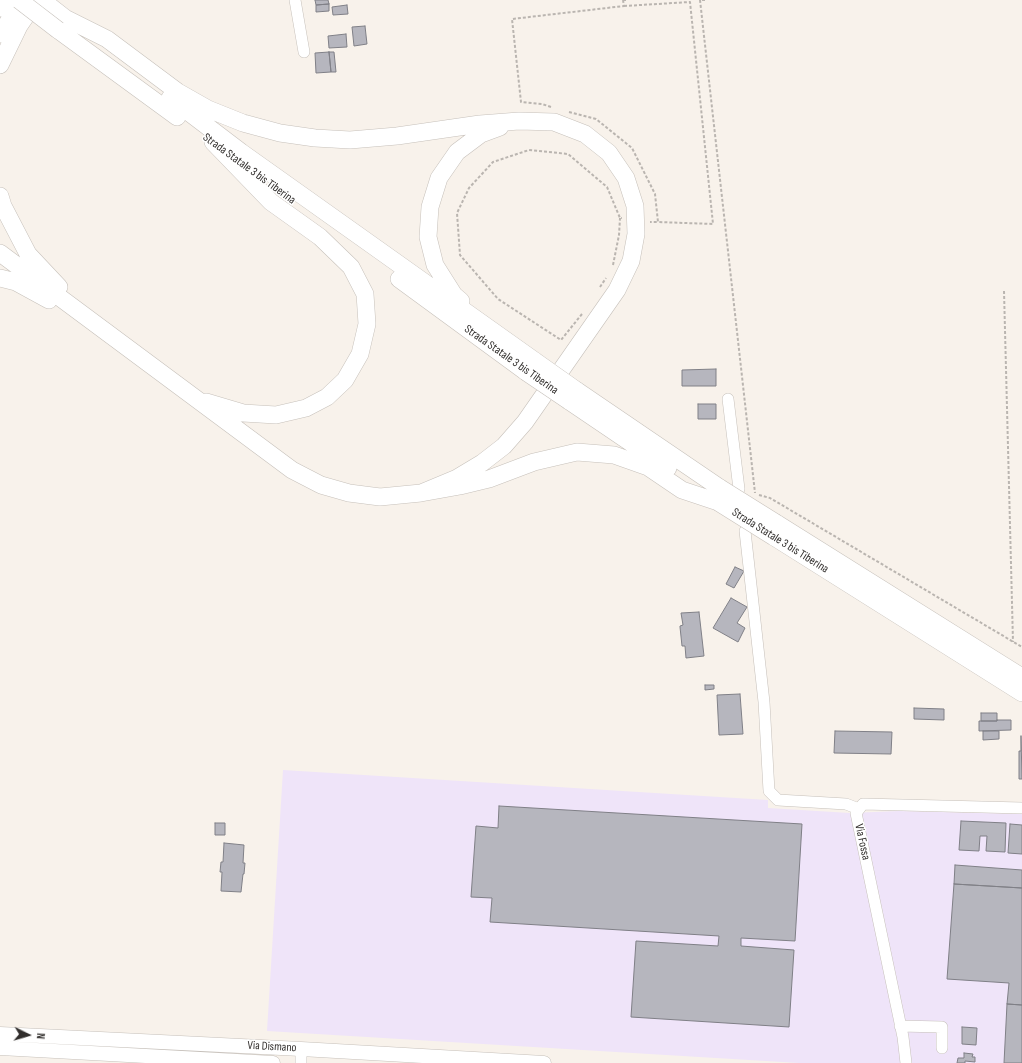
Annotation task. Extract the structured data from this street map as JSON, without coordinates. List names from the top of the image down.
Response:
{
  "streets": {
    "highway": ["Strada Statale 3 bis Tiberina"],
    "main road": ["Via Dismano"],
    "street": ["Via Fossa"]
  },
  "north": "right"
}
